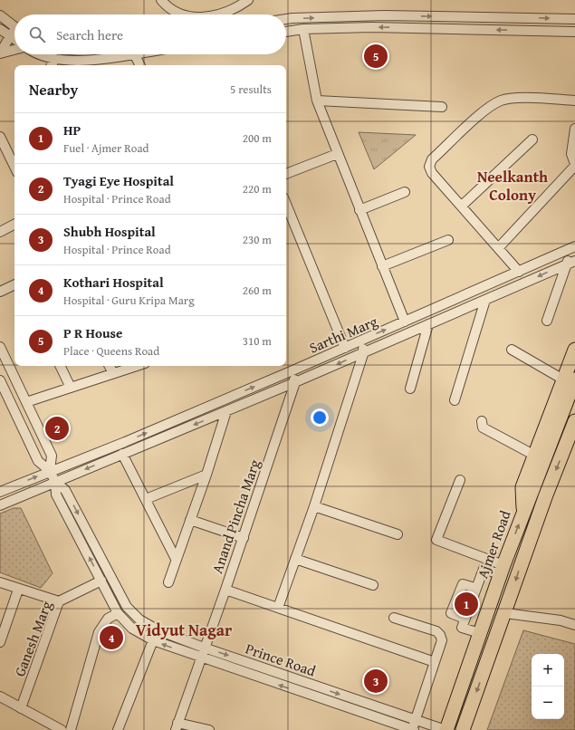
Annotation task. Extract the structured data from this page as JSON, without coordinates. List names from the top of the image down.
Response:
{
  "streets": {
    "highway": ["Ajmer Road"],
    "street": [
      "Sarthi Marg",
      "Anand Pincha Marg",
      "Ganesh Marg",
      "Prince Road"
    ]
  },
  "crossings": [
    ["Sarthi Marg", "Prince Road"],
    ["Anand Pincha Marg", "Prince Road"],
    ["Ajmer Road", "Prince Road"],
    ["Ganesh Marg", "Prince Road"]
  ],
  "districts": ["Neelkanth Colony", "Vidyut Nagar"],
  "page": {
    "search": "Search here",
    "pins": [
      "5",
      "2",
      "1",
      "4",
      "3"
    ],
    "heading": ["Nearby", "5 results"],
    "list": [
      {
        "mark": "1",
        "name": "HP",
        "note": "Fuel · Ajmer Road",
        "value": "200 m"
      },
      {
        "mark": "2",
        "name": "Tyagi Eye Hospital",
        "note": "Hospital · Prince Road",
        "value": "220 m"
      },
      {
        "mark": "3",
        "name": "Shubh Hospital",
        "note": "Hospital · Prince Road",
        "value": "230 m"
      },
      {
        "mark": "4",
        "name": "Kothari Hospital",
        "note": "Hospital · Guru Kripa Marg",
        "value": "260 m"
      },
      {
        "mark": "5",
        "name": "P R House",
        "note": "Place · Queens Road",
        "value": "310 m"
      }
    ],
    "map_buttons": ["+", "−"]
  }
}
